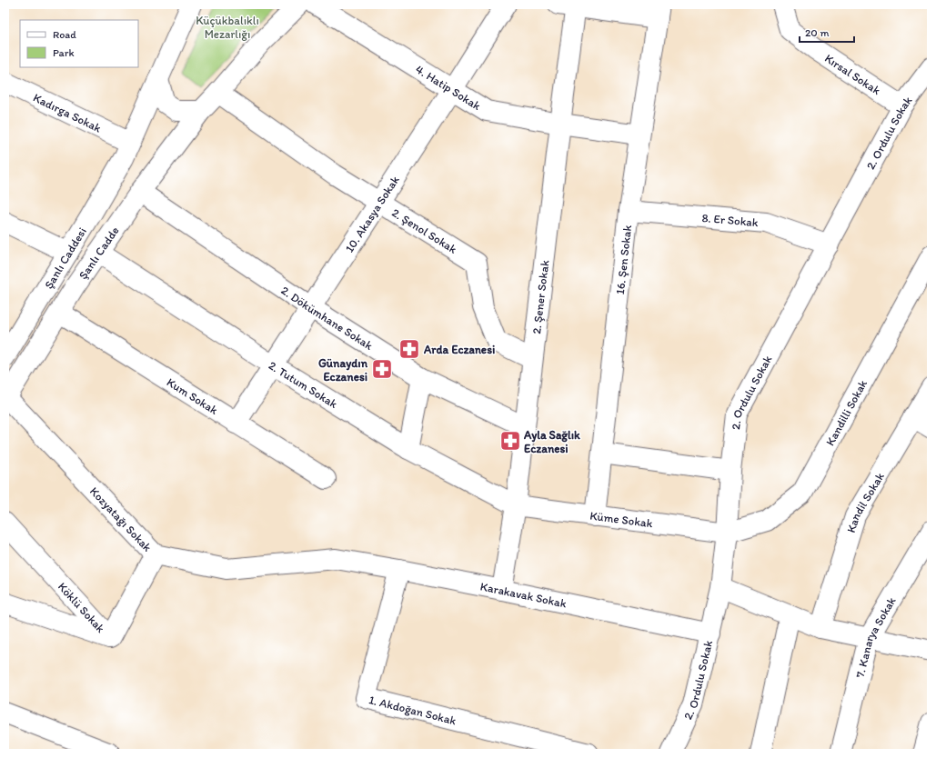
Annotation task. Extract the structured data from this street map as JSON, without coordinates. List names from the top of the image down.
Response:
{
  "streets": {
    "street": [
      "Kırsal Sokak",
      "4. Hatip Sokak",
      "Kadırga Sokak",
      "2. Ordulu Sokak",
      "10. Akasya Sokak",
      "8. Er Sokak",
      "2. Şenol Sokak",
      "Şanlı Cadde",
      "Şanlı Caddesi",
      "16. Şen Sokak",
      "2. Şener Sokak",
      "2. Dökümhane Sokak",
      "2. Tutum Sokak",
      "Kum Sokak",
      "Kandilli Sokak",
      "Kandil Sokak",
      "Kozyatağı Sokak",
      "Küme Sokak",
      "Karakavak Sokak",
      "Köklü Sokak",
      "7. Kanarya Sokak",
      "1. Akdoğan Sokak"
    ]
  },
  "crossings": [
    ["Kırsal Sokak", "2. Ordulu Sokak"],
    ["4. Hatip Sokak", "10. Akasya Sokak"],
    ["4. Hatip Sokak", "16. Şen Sokak"],
    ["4. Hatip Sokak", "2. Şener Sokak"],
    ["Kadırga Sokak", "Şanlı Caddesi"],
    ["2. Ordulu Sokak", "8. Er Sokak"],
    ["2. Ordulu Sokak", "Kandilli Sokak"],
    ["2. Ordulu Sokak", "Küme Sokak"],
    ["2. Ordulu Sokak", "Karakavak Sokak"],
    ["10. Akasya Sokak", "2. Şenol Sokak"],
    ["10. Akasya Sokak", "2. Dökümhane Sokak"],
    ["10. Akasya Sokak", "2. Tutum Sokak"],
    ["10. Akasya Sokak", "Kum Sokak"],
    ["8. Er Sokak", "16. Şen Sokak"],
    ["2. Şenol Sokak", "Şanlı Cadde"],
    ["2. Şenol Sokak", "2. Şener Sokak"],
    ["Şanlı Cadde", "2. Dökümhane Sokak"],
    ["Şanlı Cadde", "2. Tutum Sokak"],
    ["Şanlı Cadde", "Kum Sokak"],
    ["Şanlı Cadde", "Kozyatağı Sokak"],
    ["16. Şen Sokak", "Küme Sokak"],
    ["2. Şener Sokak", "2. Dökümhane Sokak"],
    ["2. Şener Sokak", "2. Tutum Sokak"],
    ["2. Şener Sokak", "Küme Sokak"],
    ["2. Şener Sokak", "Karakavak Sokak"],
    ["2. Tutum Sokak", "Küme Sokak"],
    ["Kandilli Sokak", "Küme Sokak"],
    ["Kozyatağı Sokak", "Karakavak Sokak"],
    ["Kozyatağı Sokak", "Köklü Sokak"],
    ["Karakavak Sokak", "1. Akdoğan Sokak"]
  ],
  "parks": ["Küçükbalıklı Mezarlığı"],
  "places": {
    "pharmacy": ["Arda Eczanesi", "Günaydın Eczanesi", "Ayla Sağlık Eczanesi"]
  },
  "legend": ["Road", "Park"],
  "scale_bar": "20 m"
}
